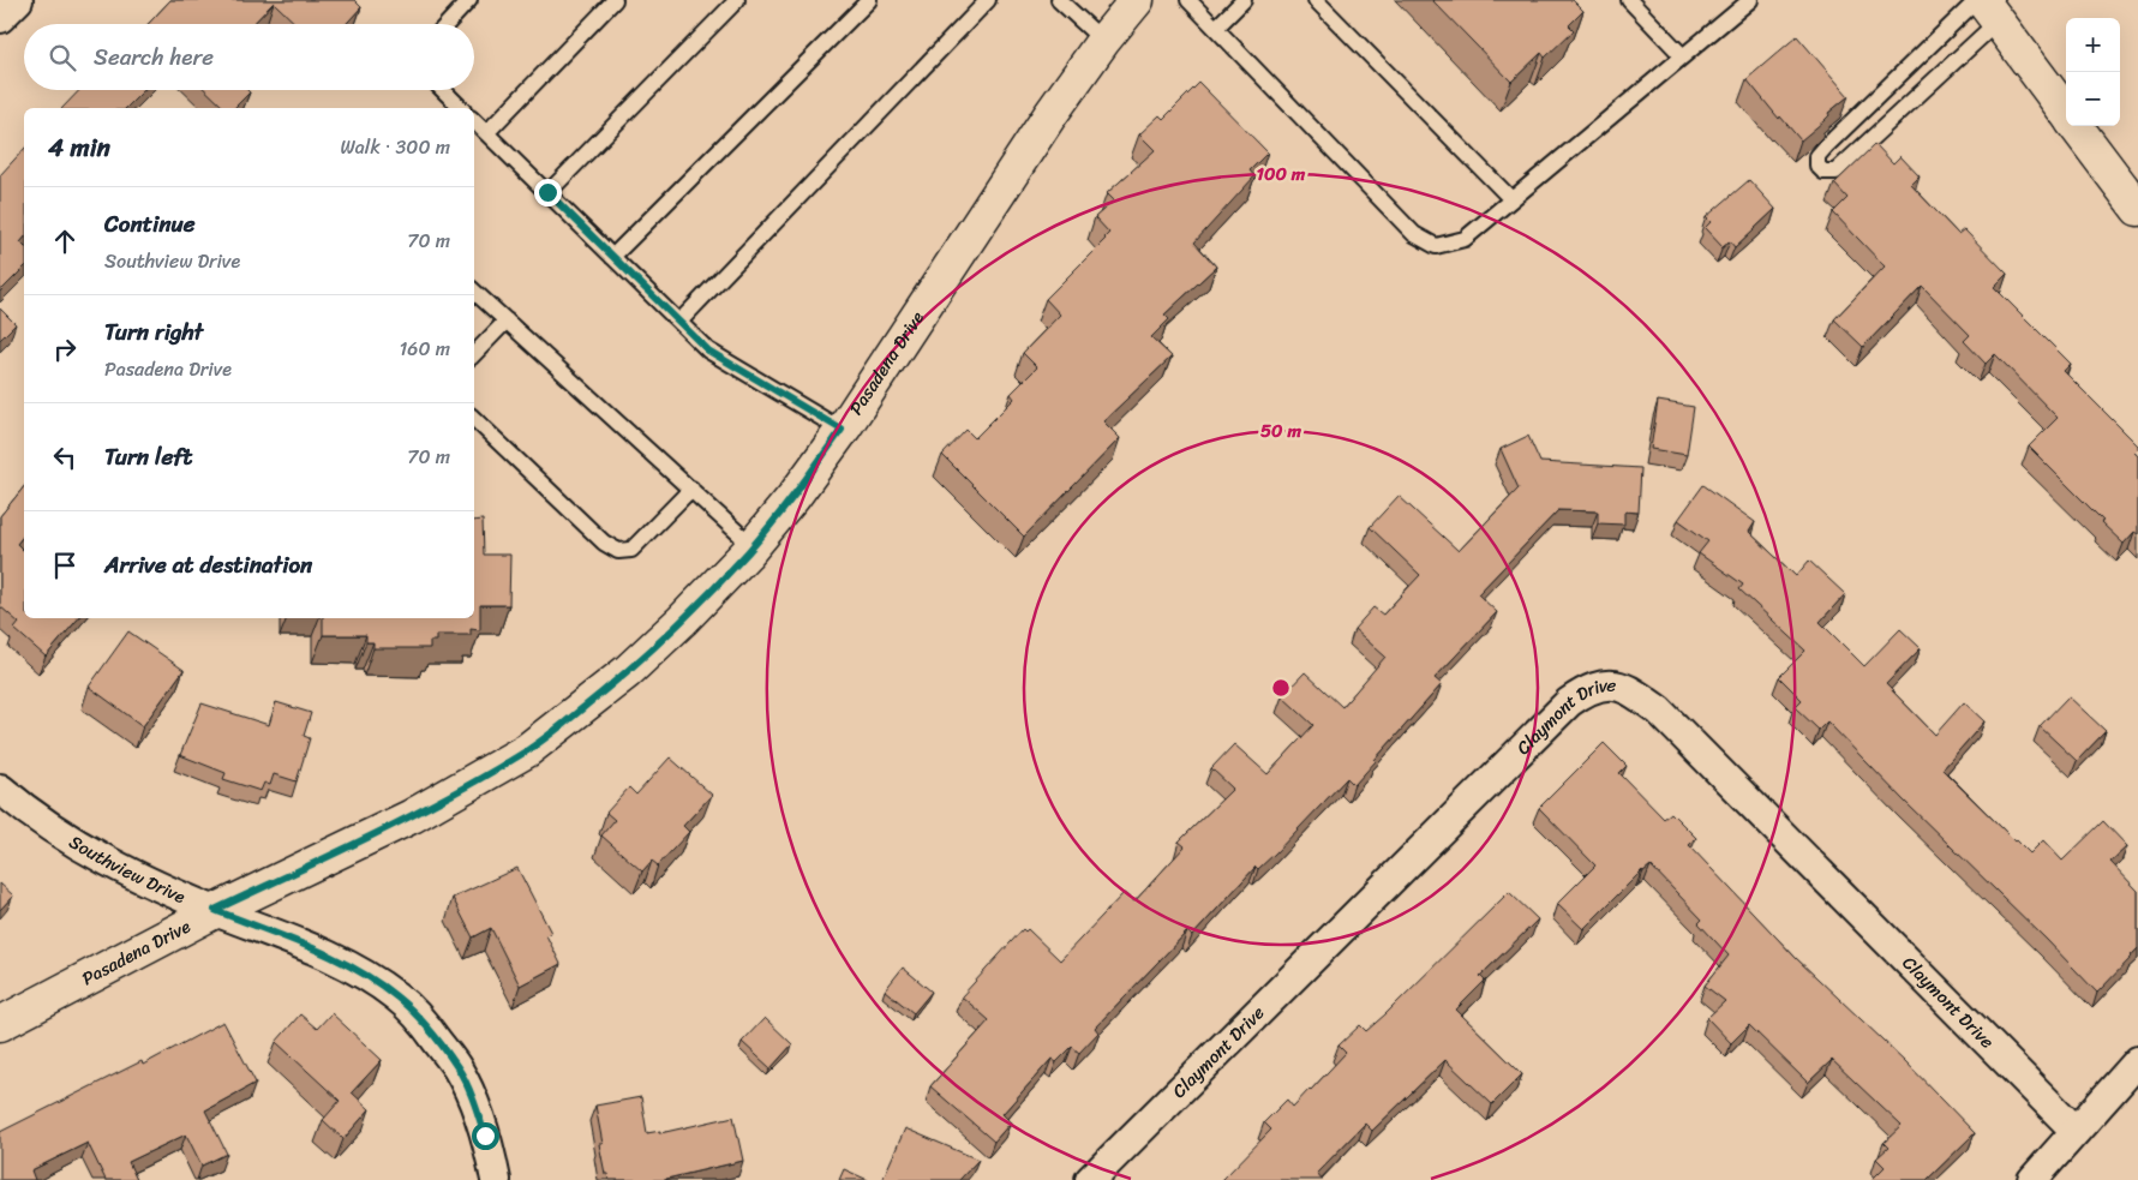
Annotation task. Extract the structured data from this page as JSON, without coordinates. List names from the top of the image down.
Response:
{
  "streets": {
    "street": ["Pasadena Drive", "Claymont Drive", "Southview Drive"]
  },
  "crossings": [
    ["Pasadena Drive", "Southview Drive"]
  ],
  "page": {
    "map_buttons": ["+", "−"],
    "search": "Search here",
    "heading": ["4 min", "Walk · 300 m"],
    "list": [
      ["Continue", "Southview Drive", "70 m"],
      ["Turn right", "Pasadena Drive", "160 m"],
      ["Turn left", "70 m"],
      "Arrive at destination"
    ]
  },
  "rings": ["100 m", "50 m"]
}
